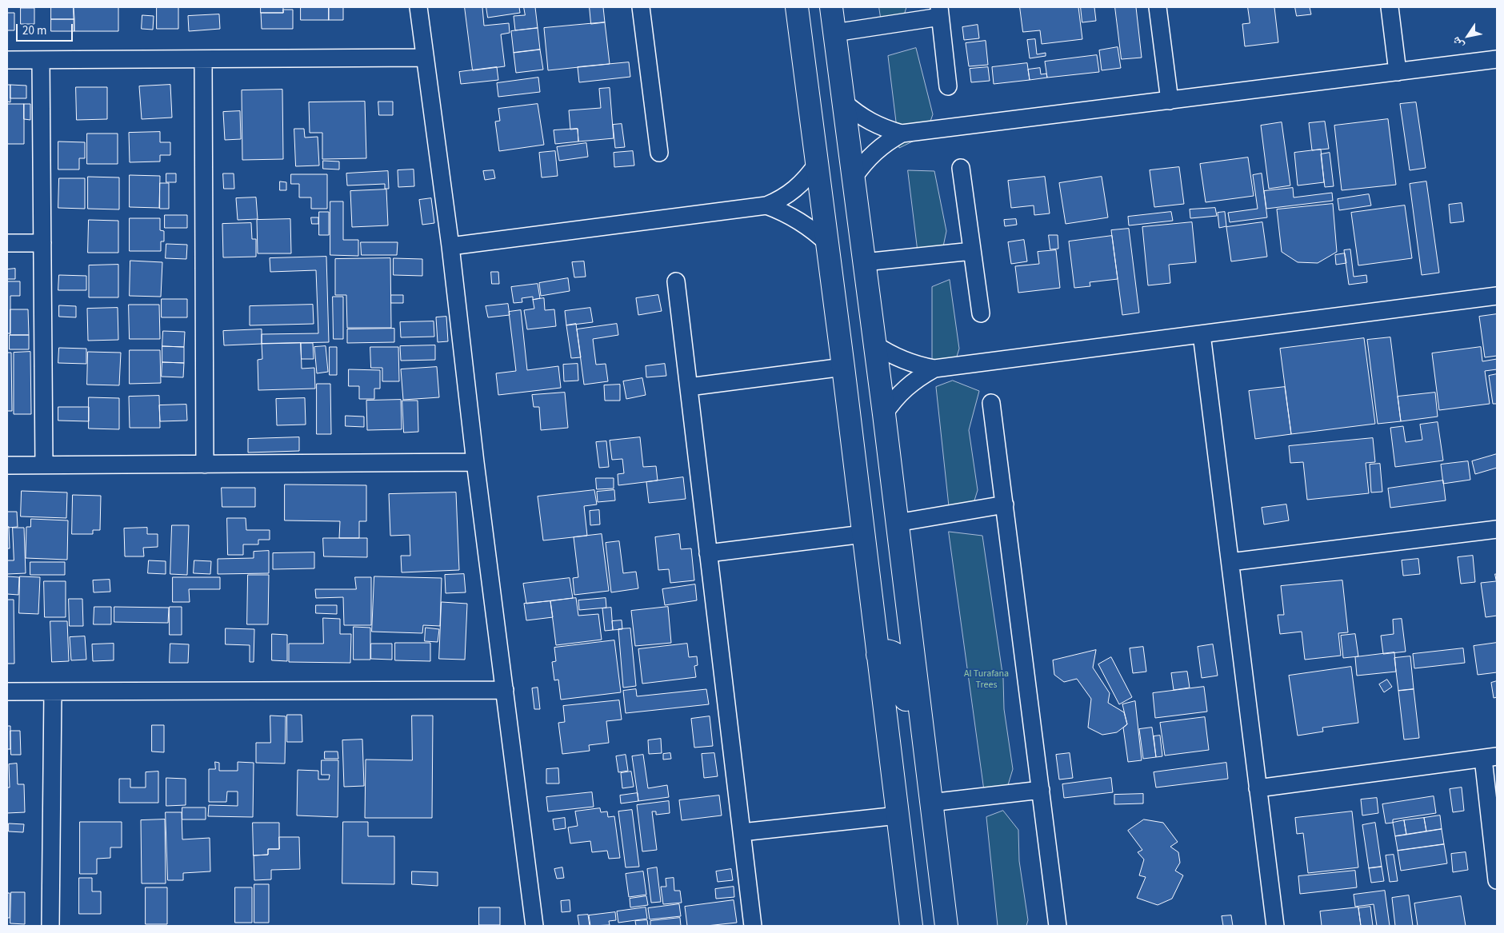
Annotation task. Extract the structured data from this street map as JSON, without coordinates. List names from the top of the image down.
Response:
{
  "parks": ["Al Turafana Trees"],
  "scale_bar": "20 m",
  "north": "bottom left"
}
